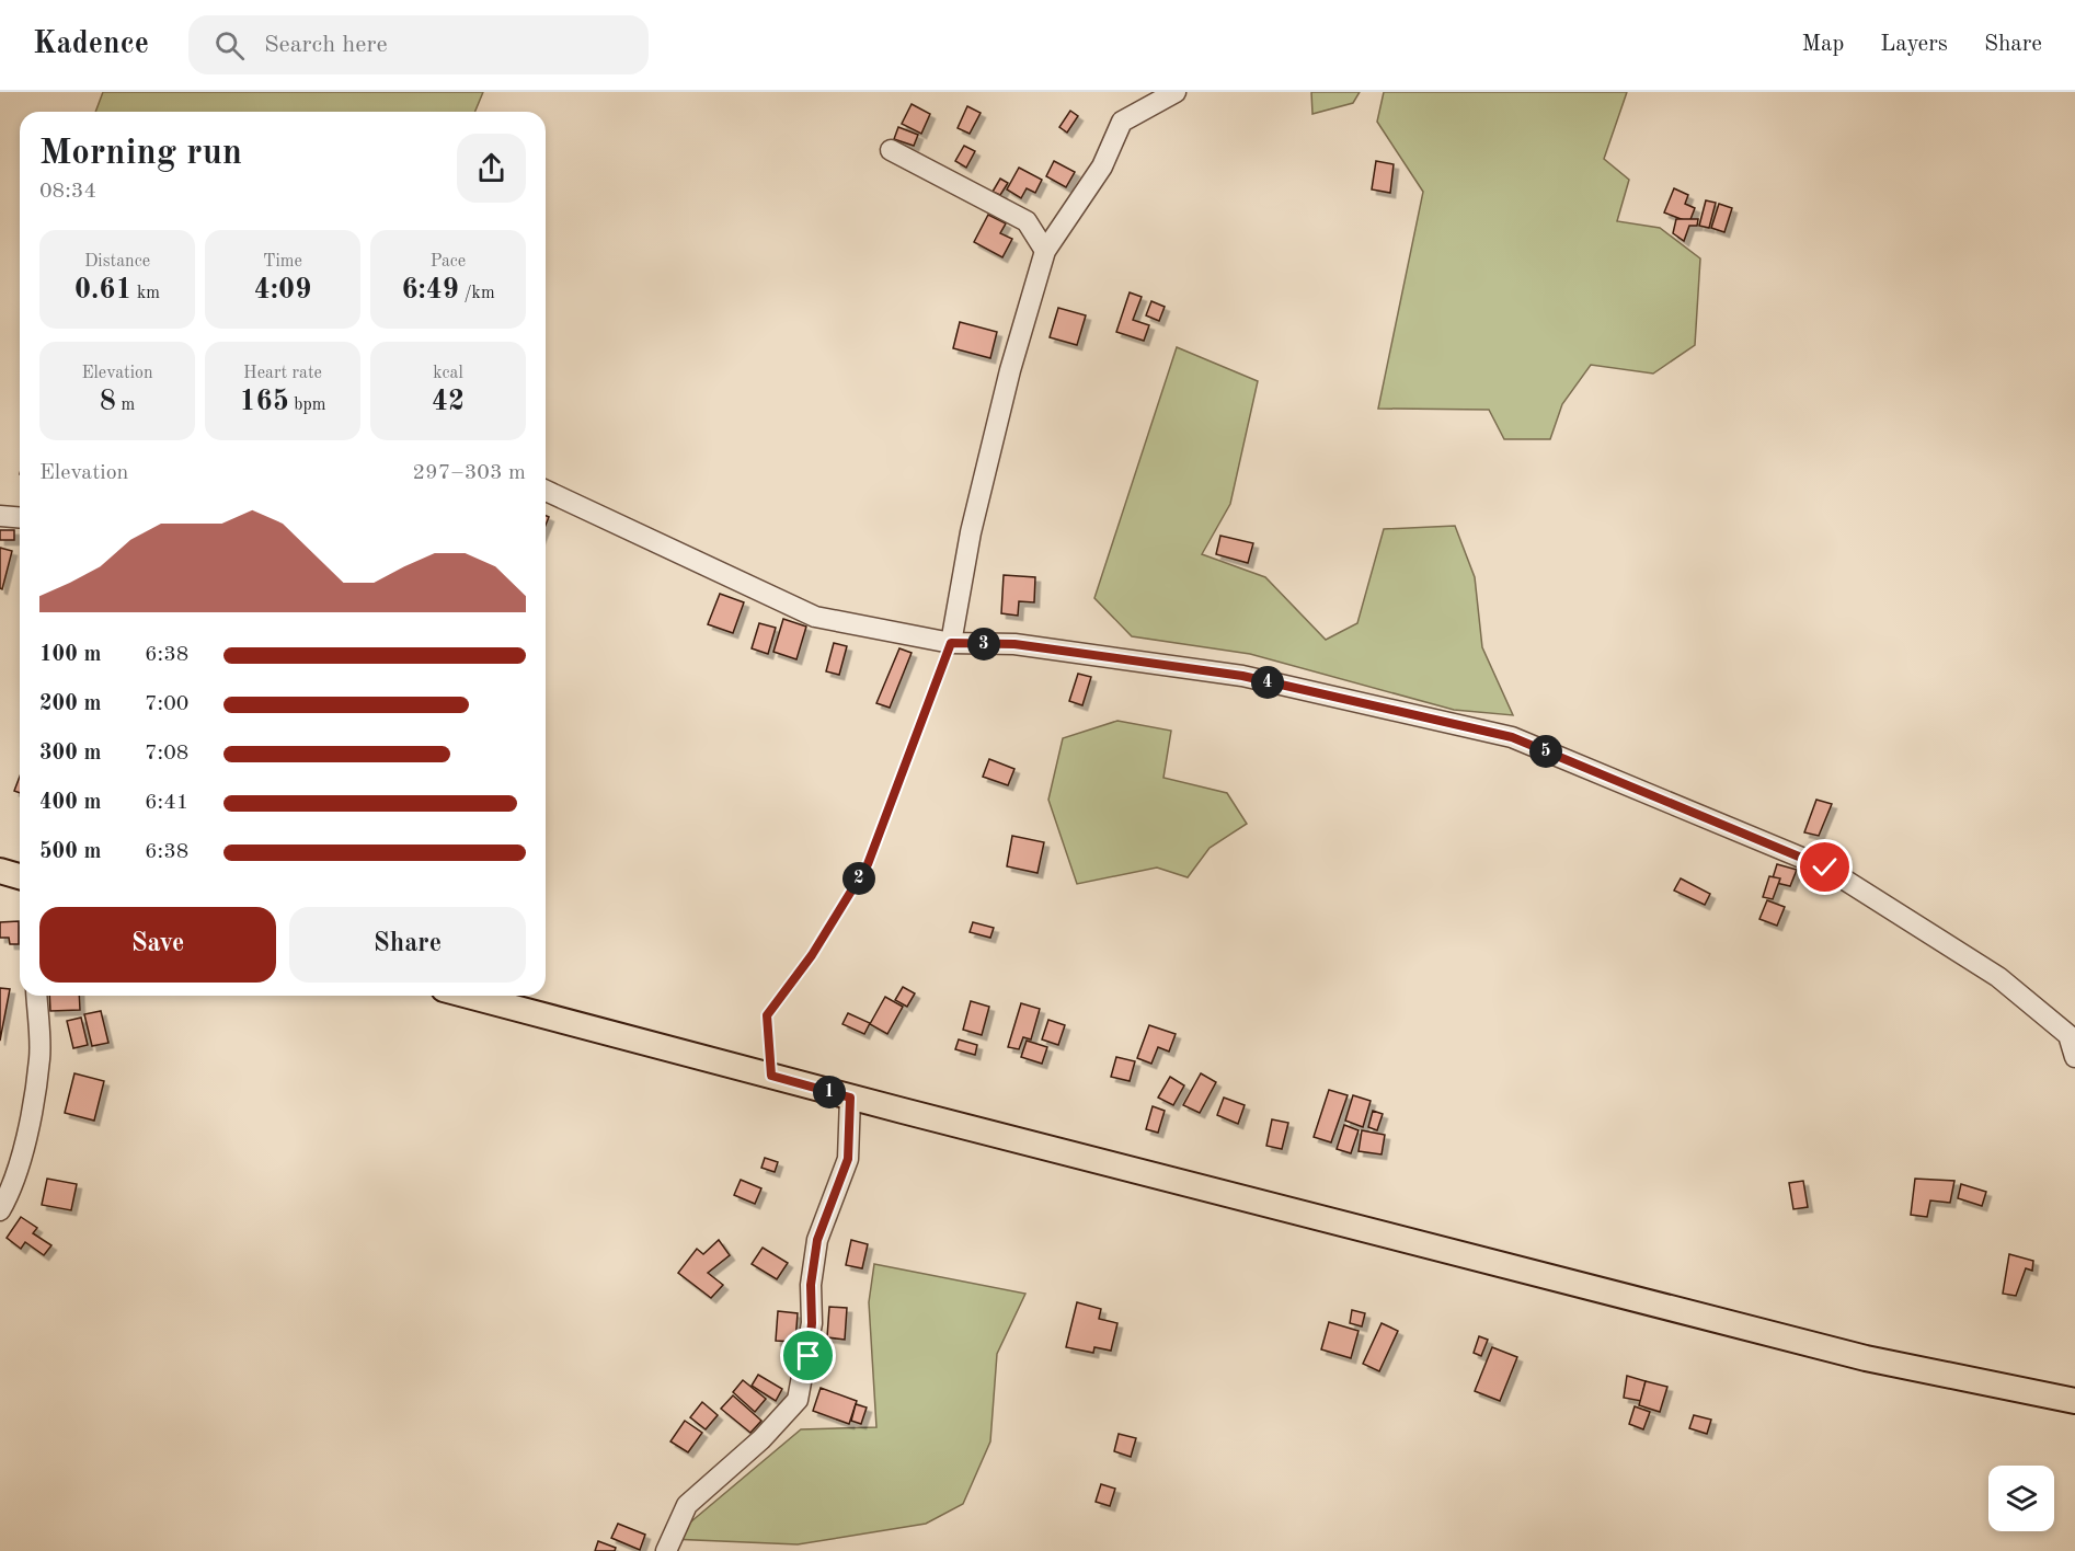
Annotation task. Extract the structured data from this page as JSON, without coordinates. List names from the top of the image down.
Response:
{
  "page": {
    "header": "Kadence",
    "search": "Search here",
    "nav": ["Map", "Layers", "Share"],
    "heading": ["Morning run", "08:34"],
    "stats": [
      ["Distance", "0.61 km"],
      ["Time", "4:09"],
      ["Pace", "6:49 /km"],
      ["Elevation", "8 m"],
      ["Heart rate", "165 bpm"],
      ["kcal", "42"]
    ],
    "chart": ["Elevation", "297–303 m"],
    "pins": [
      "3",
      "4",
      "5",
      "2",
      "1"
    ],
    "list": [
      {
        "name": "100 m",
        "note": "6:38"
      },
      {
        "name": "200 m",
        "note": "7:00"
      },
      {
        "name": "300 m",
        "note": "7:08"
      },
      {
        "name": "400 m",
        "note": "6:41"
      },
      {
        "name": "500 m",
        "note": "6:38"
      }
    ],
    "buttons": ["Save", "Share"]
  }
}
